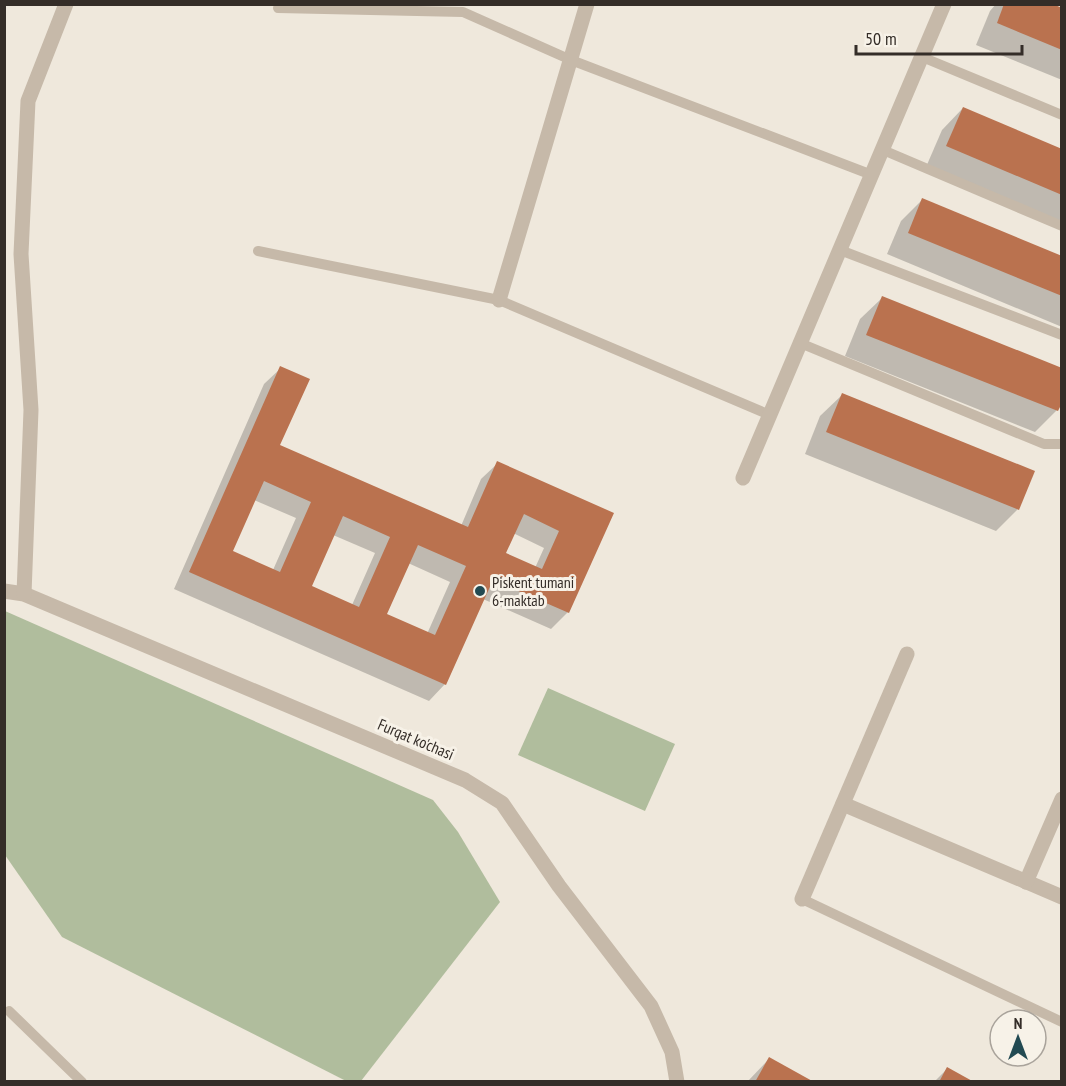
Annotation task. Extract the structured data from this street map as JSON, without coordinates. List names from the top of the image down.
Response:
{
  "streets": {
    "street": ["Furqat ko'chasi"]
  },
  "places": ["Piskent tumani 6-maktab"],
  "scale_bar": "50 m",
  "north": "top"
}
